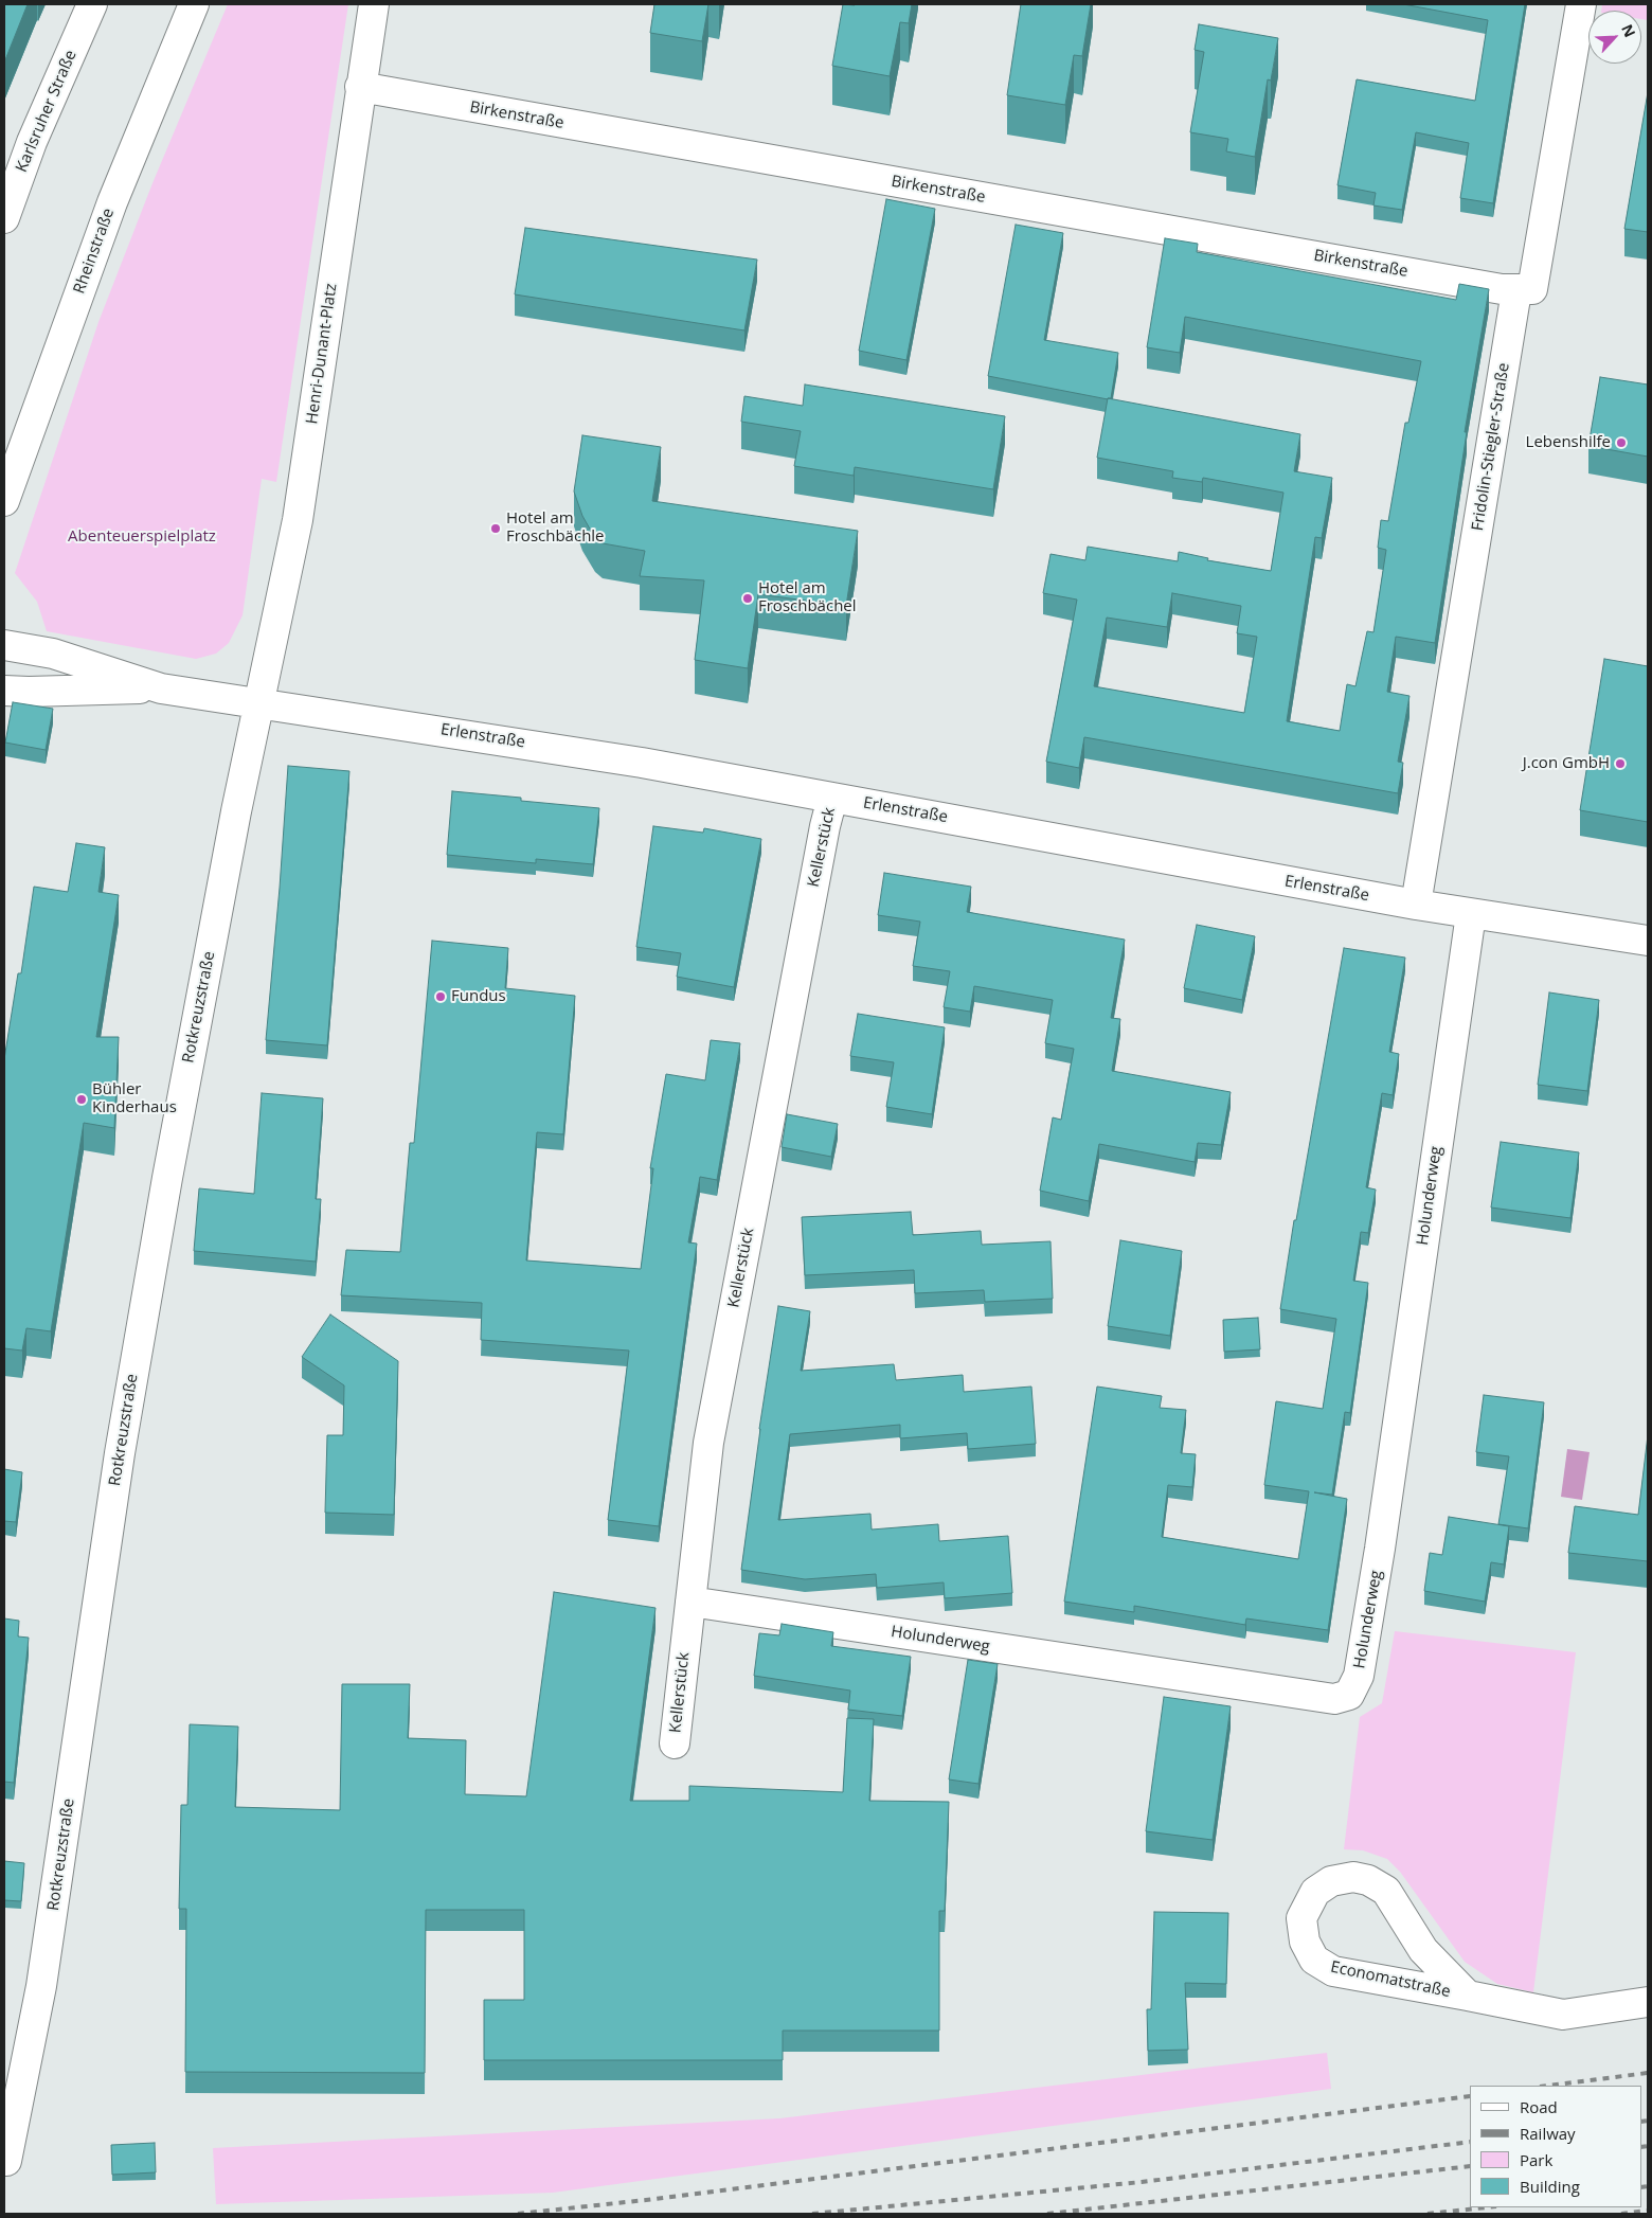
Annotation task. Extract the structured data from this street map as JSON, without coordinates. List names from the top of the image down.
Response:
{
  "streets": {
    "street": [
      "Karlsruher Straße",
      "Birkenstraße",
      "Rheinstraße",
      "Henri-Dunant-Platz",
      "Fridolin-Stiegler-Straße",
      "Erlenstraße",
      "Kellerstück",
      "Rotkreuzstraße",
      "Holunderweg",
      "Economatstraße"
    ]
  },
  "crossings": [
    ["Birkenstraße", "Henri-Dunant-Platz"],
    ["Birkenstraße", "Fridolin-Stiegler-Straße"],
    ["Henri-Dunant-Platz", "Erlenstraße"],
    ["Henri-Dunant-Platz", "Rotkreuzstraße"],
    ["Fridolin-Stiegler-Straße", "Erlenstraße"],
    ["Erlenstraße", "Kellerstück"],
    ["Erlenstraße", "Rotkreuzstraße"],
    ["Erlenstraße", "Holunderweg"],
    ["Kellerstück", "Holunderweg"]
  ],
  "parks": ["Abenteuerspielplatz"],
  "places": [
    "Lebenshilfe",
    "Hotel am Froschbächle",
    "Hotel am Froschbächel",
    "J.con GmbH",
    "Fundus",
    "Bühler Kinderhaus"
  ],
  "legend": [
    "Road",
    "Railway",
    "Park",
    "Building"
  ],
  "north": "top right"
}
